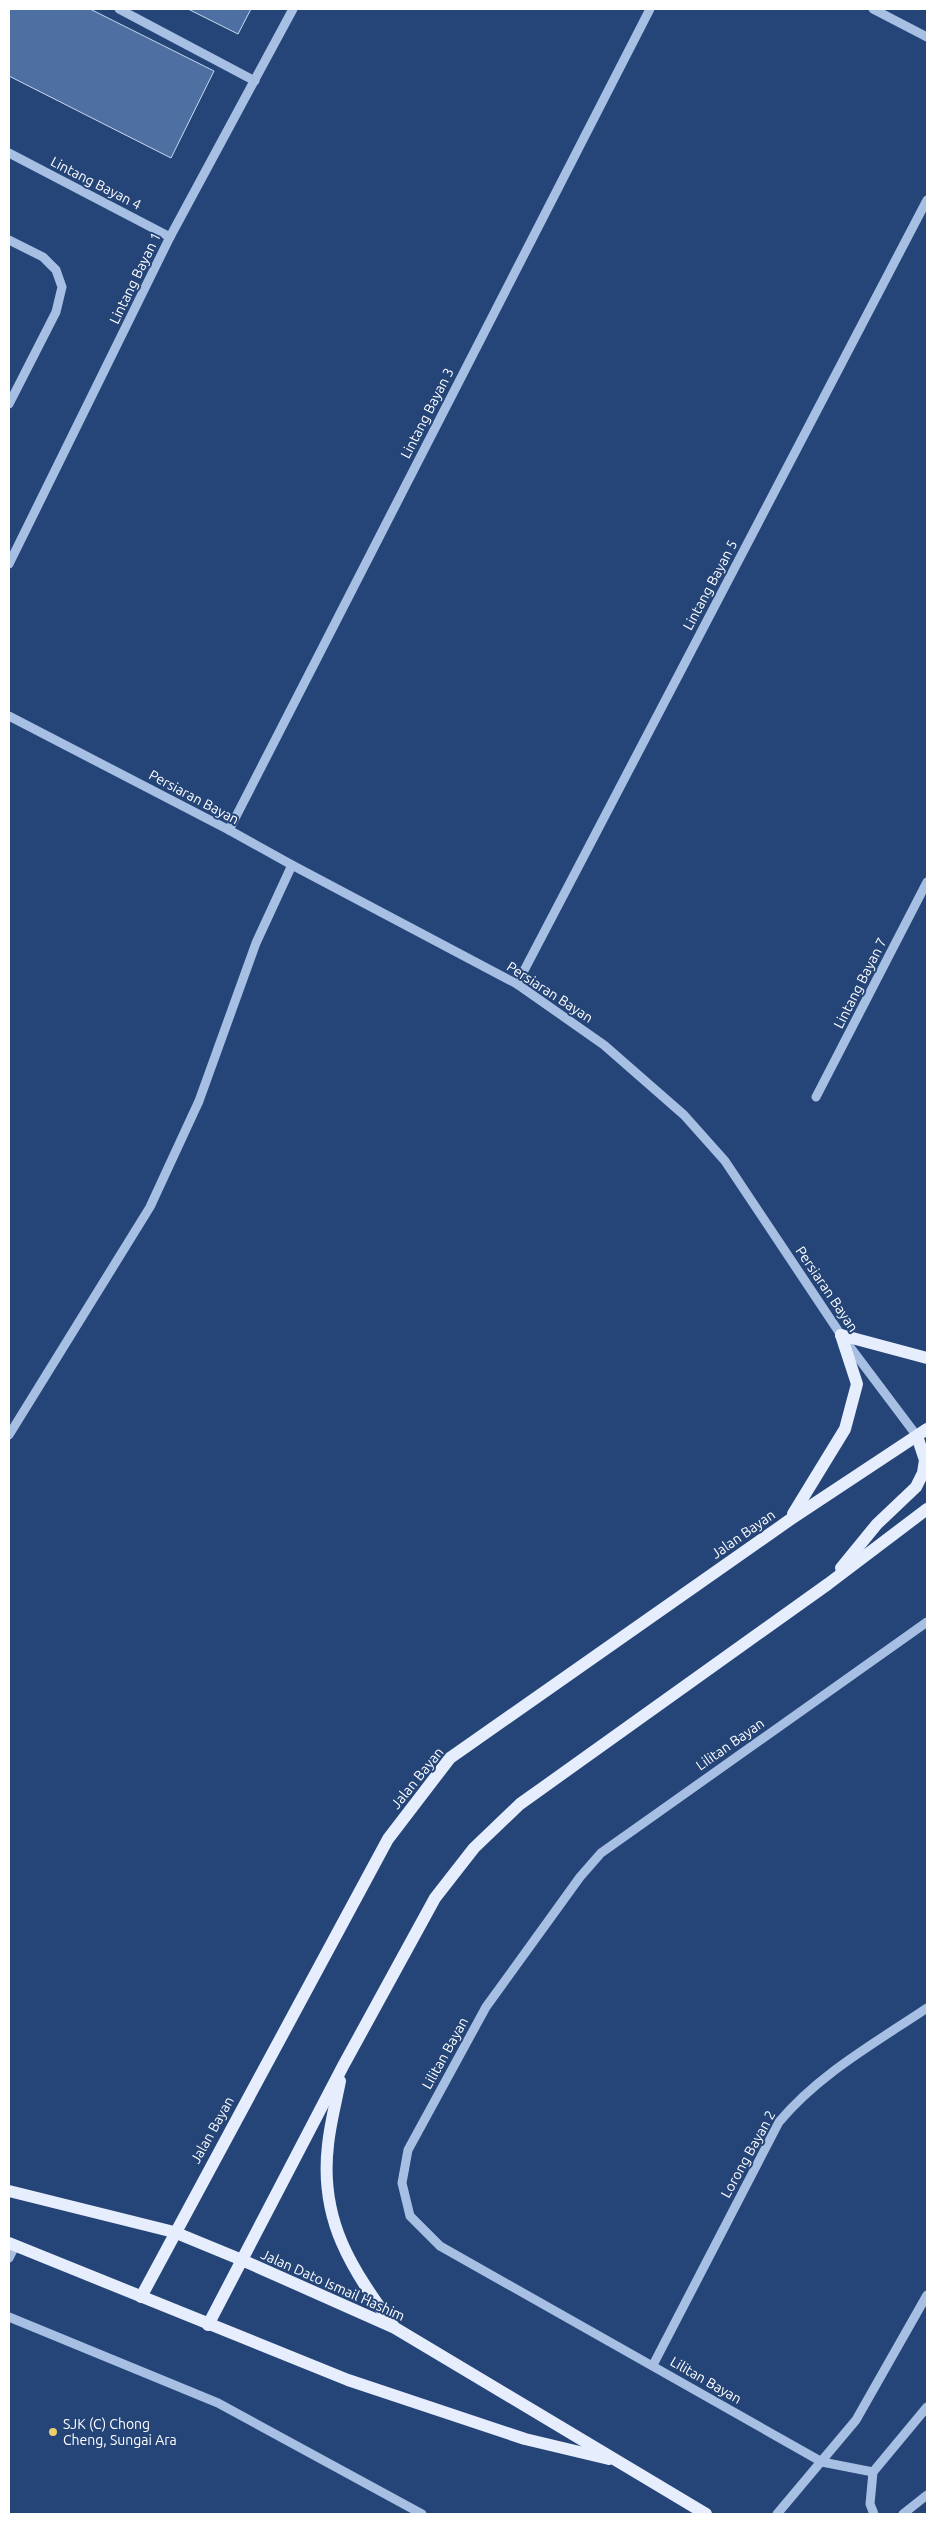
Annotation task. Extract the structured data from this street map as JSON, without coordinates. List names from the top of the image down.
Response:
{
  "streets": {
    "main road": ["Jalan Bayan", "Jalan Dato Ismail Hashim"],
    "street": [
      "Lintang Bayan 4",
      "Lintang Bayan 1",
      "Lintang Bayan 3",
      "Lintang Bayan 5",
      "Persiaran Bayan",
      "Lintang Bayan 7",
      "Lilitan Bayan",
      "Lorong Bayan 2"
    ]
  },
  "crossings": [
    ["Lintang Bayan 4", "Lintang Bayan 1"],
    ["Lintang Bayan 3", "Persiaran Bayan"],
    ["Lintang Bayan 5", "Persiaran Bayan"],
    ["Persiaran Bayan", "Jalan Bayan"],
    ["Jalan Bayan", "Jalan Dato Ismail Hashim"],
    ["Lilitan Bayan", "Lorong Bayan 2"]
  ],
  "places": ["SJK (C) Chong Cheng, Sungai Ara"]
}
